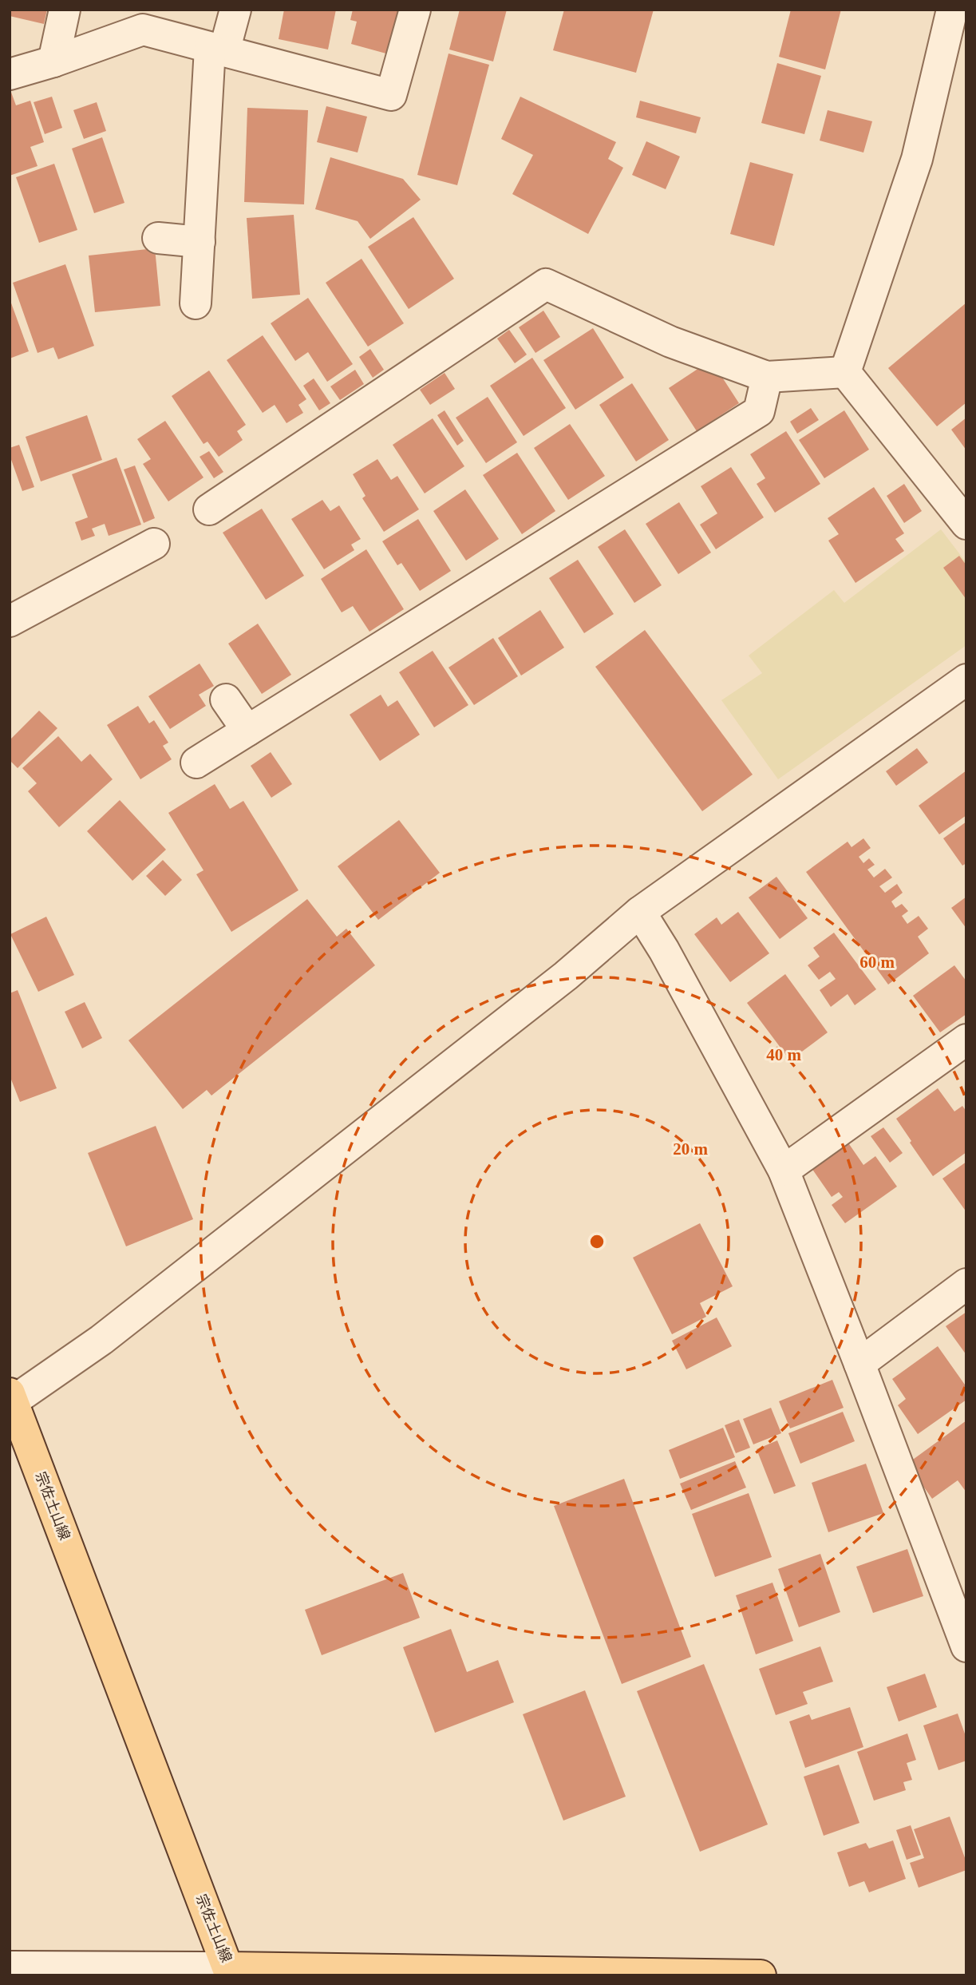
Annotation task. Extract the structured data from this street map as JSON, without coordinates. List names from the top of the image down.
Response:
{
  "streets": {
    "main road": ["宗佐土山線"]
  },
  "rings": ["60 m", "40 m", "20 m"]
}
